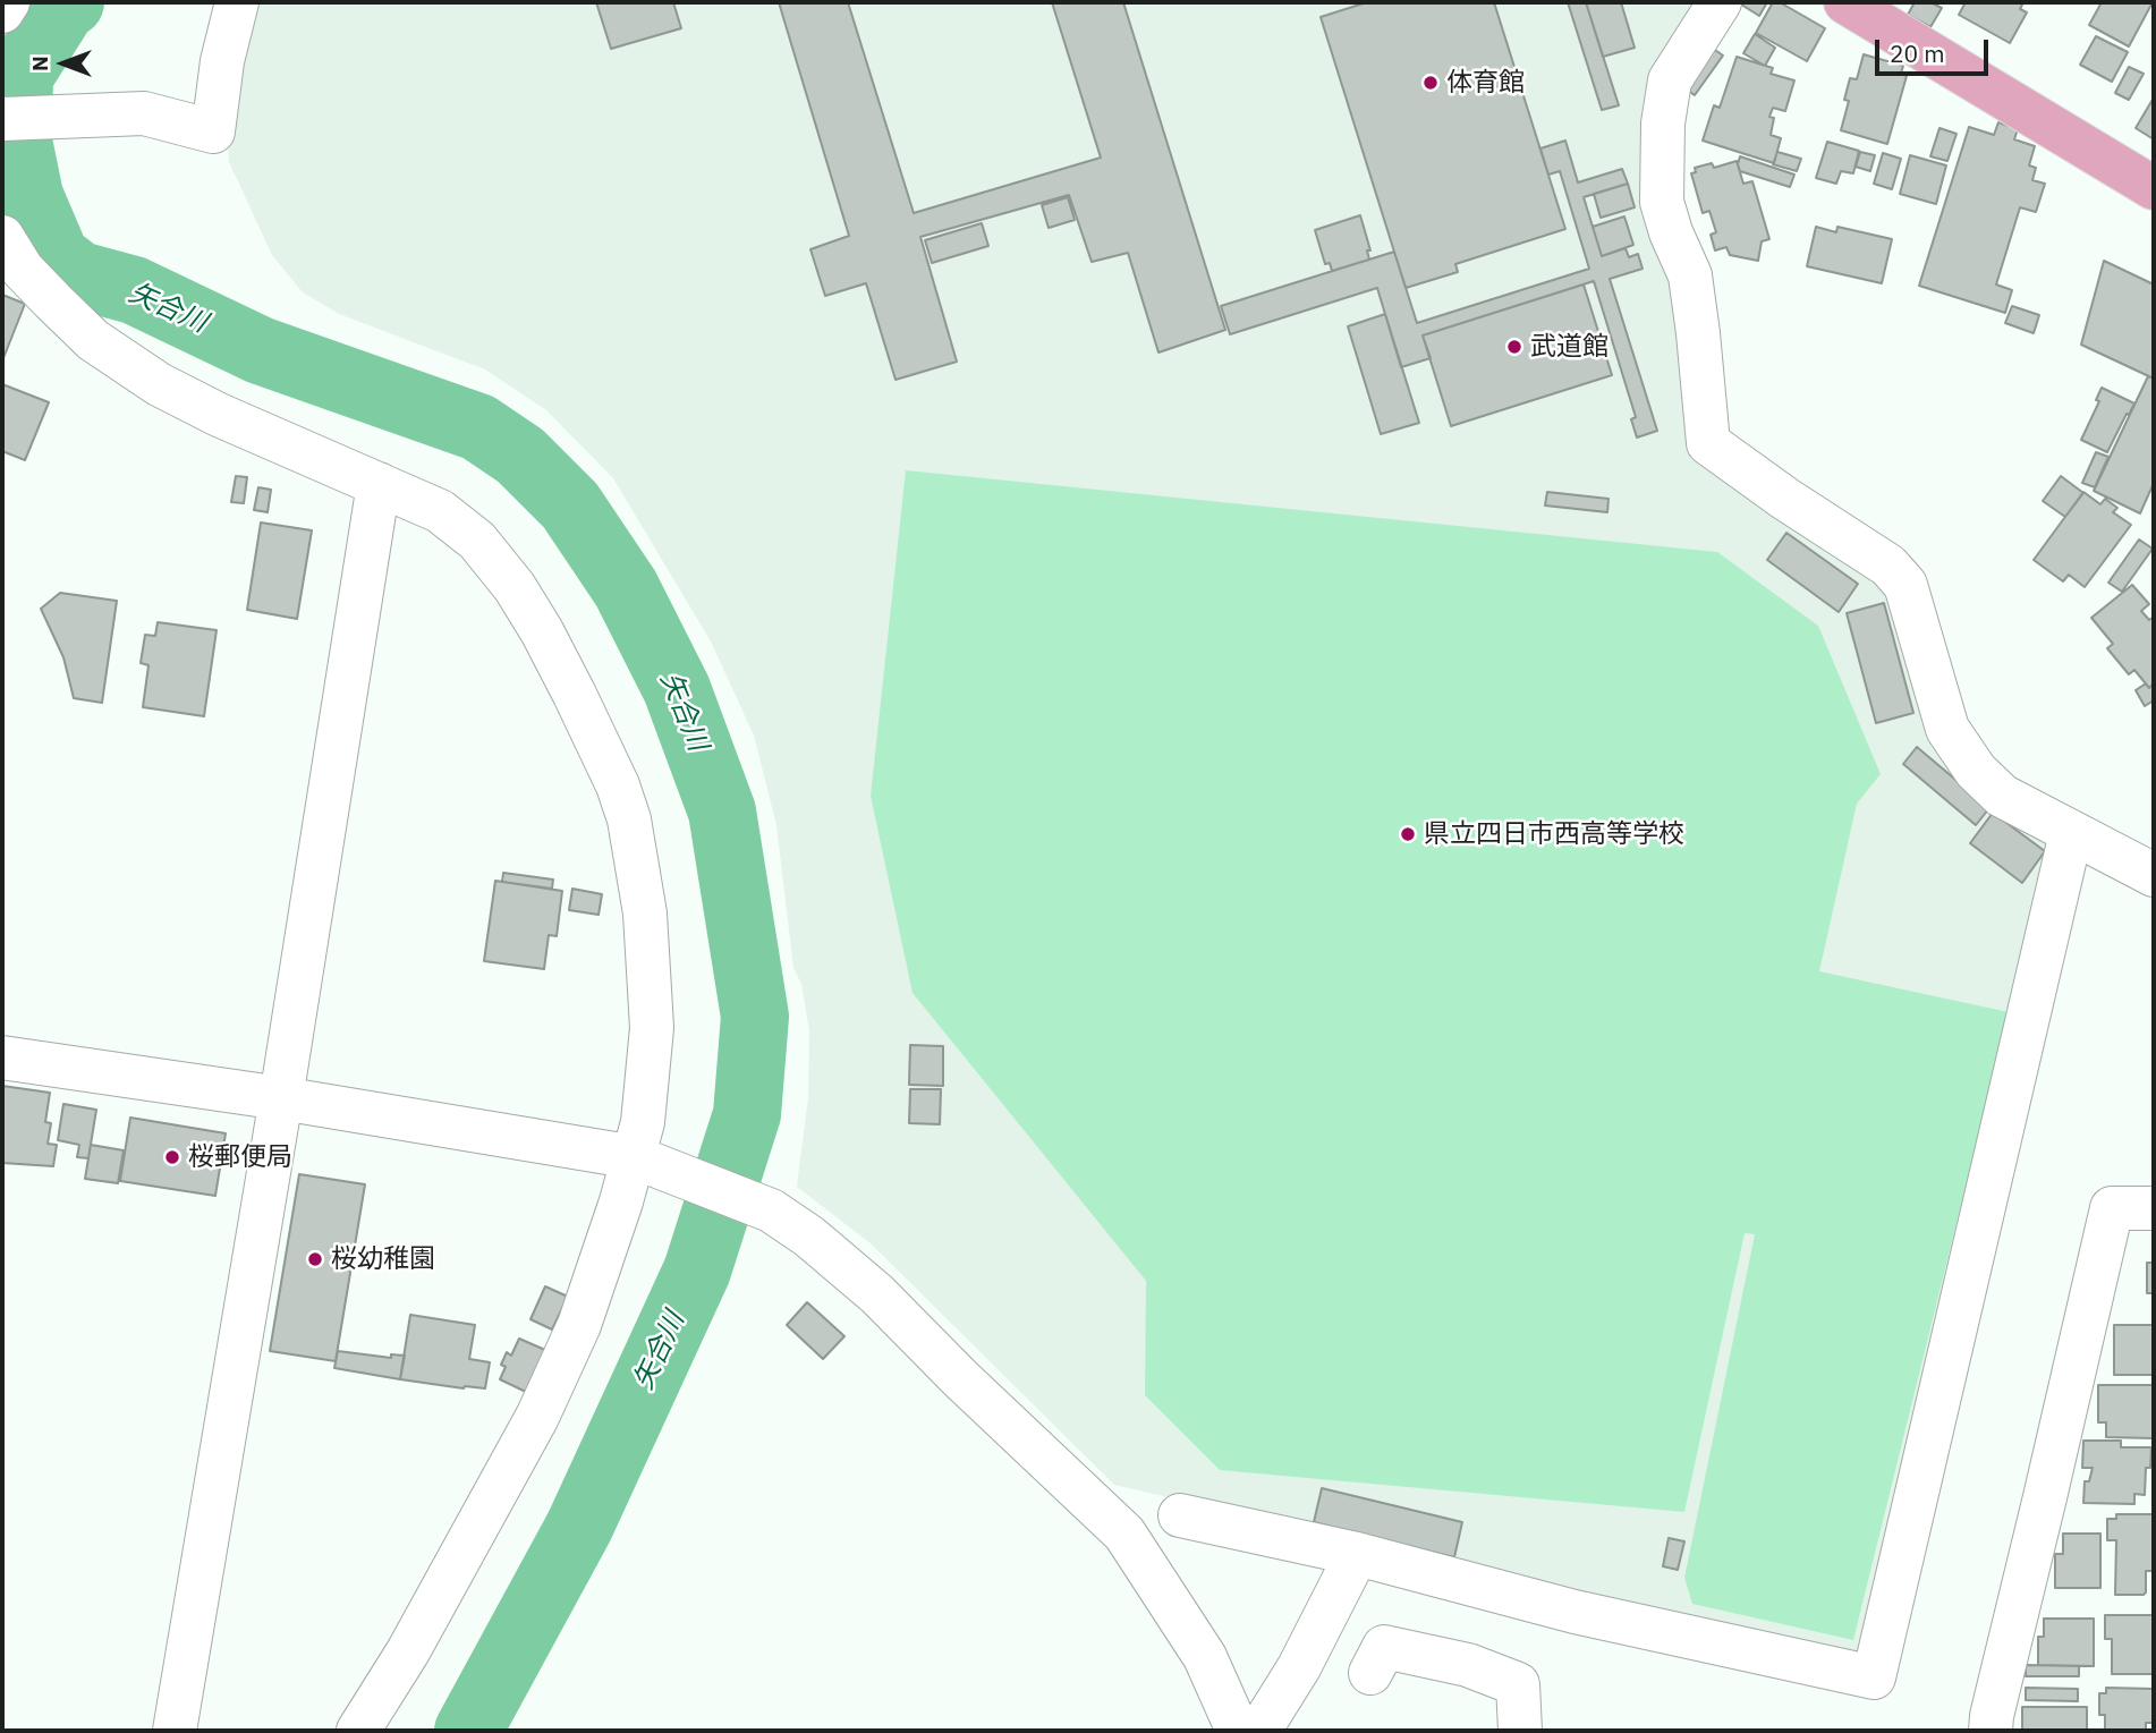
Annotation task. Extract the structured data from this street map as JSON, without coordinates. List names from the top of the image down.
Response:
{
  "water": ["矢合川"],
  "places": [
    "体育館",
    "武道館",
    "県立四日市西高等学校",
    "桜郵便局",
    "桜幼稚園"
  ],
  "scale_bar": "20 m",
  "north": "left"
}
